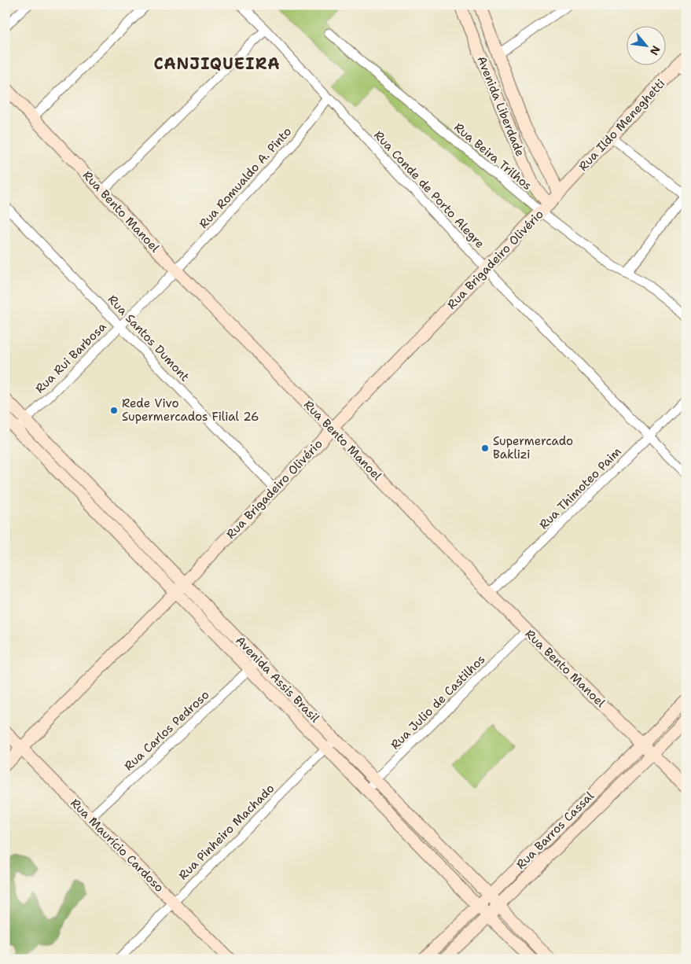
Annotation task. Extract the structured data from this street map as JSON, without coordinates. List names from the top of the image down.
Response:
{
  "streets": {
    "street": [
      "Avenida Liberdade",
      "Rua Ildo Meneghetti",
      "Rua Beira Trilhos",
      "Rua Romualdo A. Pinto",
      "Rua Conde de Porto Alegre",
      "Rua Bento Manoel",
      "Rua Brigadeiro Olivério",
      "Rua Santos Dumont",
      "Rua Rui Barbosa",
      "Rua Thimoteo Paim",
      "Avenida Assis Brasil",
      "Rua Julio de Castilhos",
      "Rua Carlos Pedroso",
      "Rua Barros Cassal",
      "Rua Pinheiro Machado",
      "Rua Maurício Cardoso"
    ]
  },
  "crossings": [
    ["Avenida Liberdade", "Rua Ildo Meneghetti"],
    ["Avenida Liberdade", "Rua Beira Trilhos"],
    ["Avenida Liberdade", "Rua Brigadeiro Olivério"],
    ["Rua Ildo Meneghetti", "Rua Brigadeiro Olivério"],
    ["Rua Beira Trilhos", "Rua Brigadeiro Olivério"],
    ["Rua Romualdo A. Pinto", "Rua Conde de Porto Alegre"],
    ["Rua Romualdo A. Pinto", "Rua Bento Manoel"],
    ["Rua Romualdo A. Pinto", "Rua Rui Barbosa"],
    ["Rua Conde de Porto Alegre", "Rua Brigadeiro Olivério"],
    ["Rua Conde de Porto Alegre", "Rua Thimoteo Paim"],
    ["Rua Bento Manoel", "Rua Brigadeiro Olivério"],
    ["Rua Bento Manoel", "Rua Rui Barbosa"],
    ["Rua Bento Manoel", "Rua Thimoteo Paim"],
    ["Rua Bento Manoel", "Rua Julio de Castilhos"],
    ["Rua Bento Manoel", "Rua Barros Cassal"],
    ["Rua Brigadeiro Olivério", "Rua Santos Dumont"],
    ["Rua Brigadeiro Olivério", "Avenida Assis Brasil"],
    ["Rua Brigadeiro Olivério", "Rua Maurício Cardoso"],
    ["Rua Santos Dumont", "Rua Rui Barbosa"],
    ["Rua Rui Barbosa", "Avenida Assis Brasil"],
    ["Avenida Assis Brasil", "Rua Julio de Castilhos"],
    ["Avenida Assis Brasil", "Rua Carlos Pedroso"],
    ["Avenida Assis Brasil", "Rua Barros Cassal"],
    ["Avenida Assis Brasil", "Rua Pinheiro Machado"],
    ["Rua Carlos Pedroso", "Rua Maurício Cardoso"],
    ["Rua Pinheiro Machado", "Rua Maurício Cardoso"]
  ],
  "districts": ["CANJIQUEIRA"],
  "places": ["Rede Vivo Supermercados Filial 26", "Supermercado Baklizi"],
  "north": "bottom right"
}
